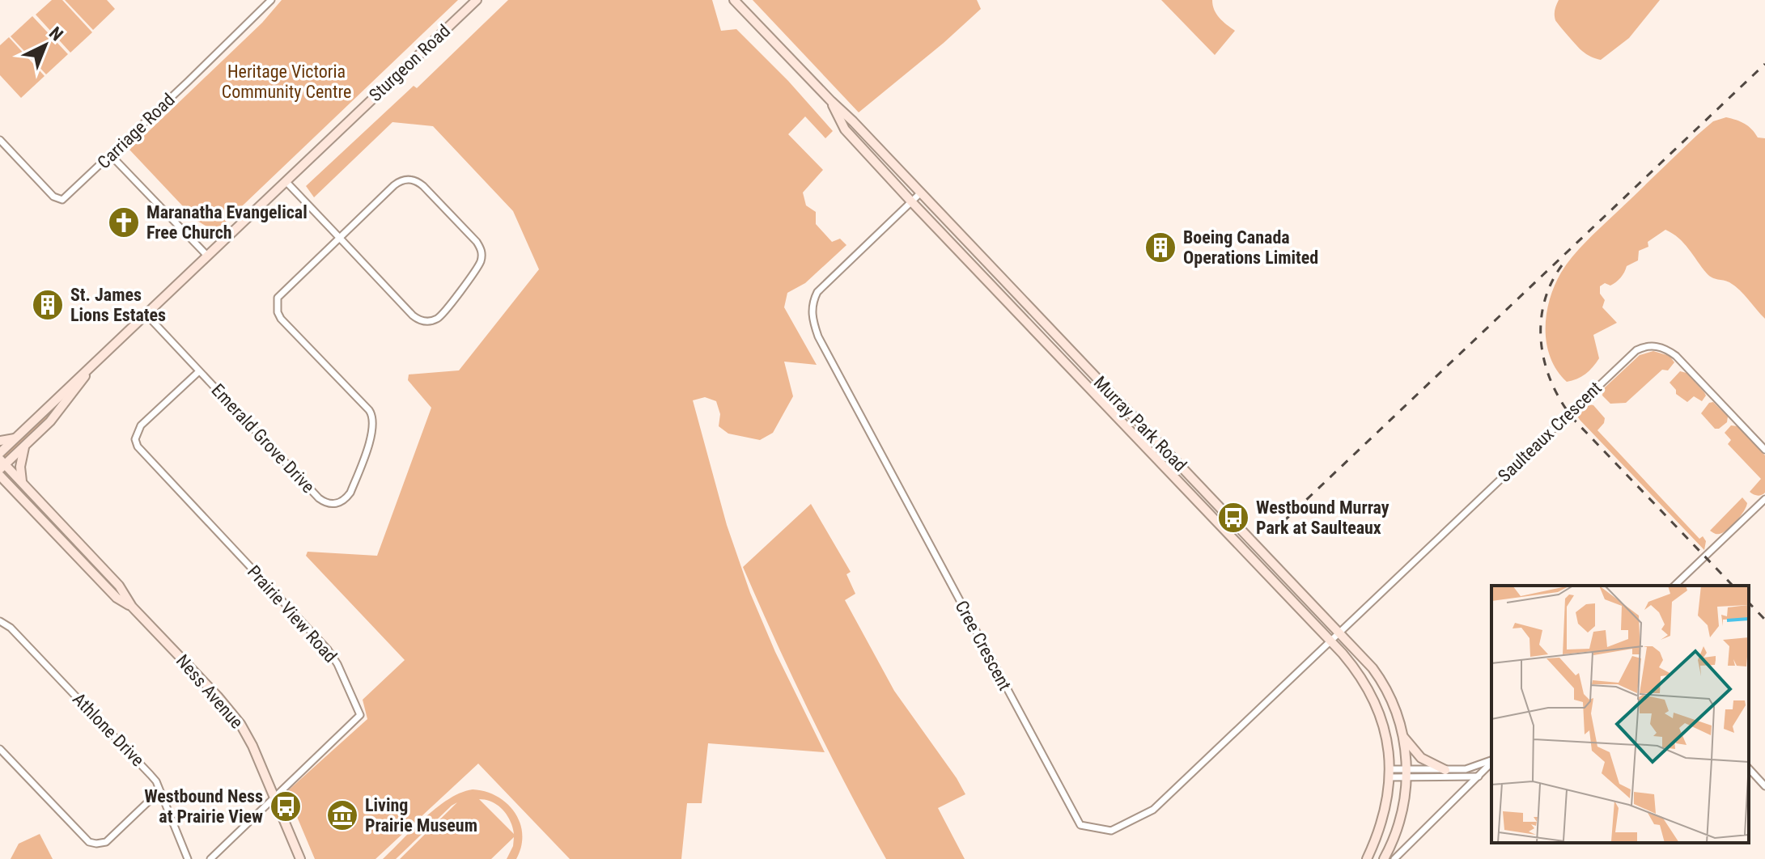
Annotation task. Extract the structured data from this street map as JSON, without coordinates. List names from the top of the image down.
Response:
{
  "streets": {
    "street": [
      "Sturgeon Road",
      "Carriage Road",
      "Murray Park Road",
      "Saulteaux Crescent",
      "Emerald Grove Drive",
      "Prairie View Road",
      "Cree Crescent",
      "Ness Avenue",
      "Athlone Drive"
    ]
  },
  "crossings": [
    ["Sturgeon Road", "Emerald Grove Drive"],
    ["Sturgeon Road", "Ness Avenue"],
    ["Murray Park Road", "Saulteaux Crescent"],
    ["Murray Park Road", "Cree Crescent"],
    ["Saulteaux Crescent", "Cree Crescent"],
    ["Emerald Grove Drive", "Prairie View Road"],
    ["Prairie View Road", "Ness Avenue"]
  ],
  "parks": ["Heritage Victoria Community Centre"],
  "places": {
    "church": ["Maranatha Evangelical Free Church"],
    "building": ["Boeing Canada Operations Limited", "St. James Lions Estates"],
    "bus stop": ["Westbound Murray Park at Saulteaux", "Westbound Ness at Prairie View"],
    "museum": ["Living Prairie Museum"]
  },
  "north": "top right"
}
